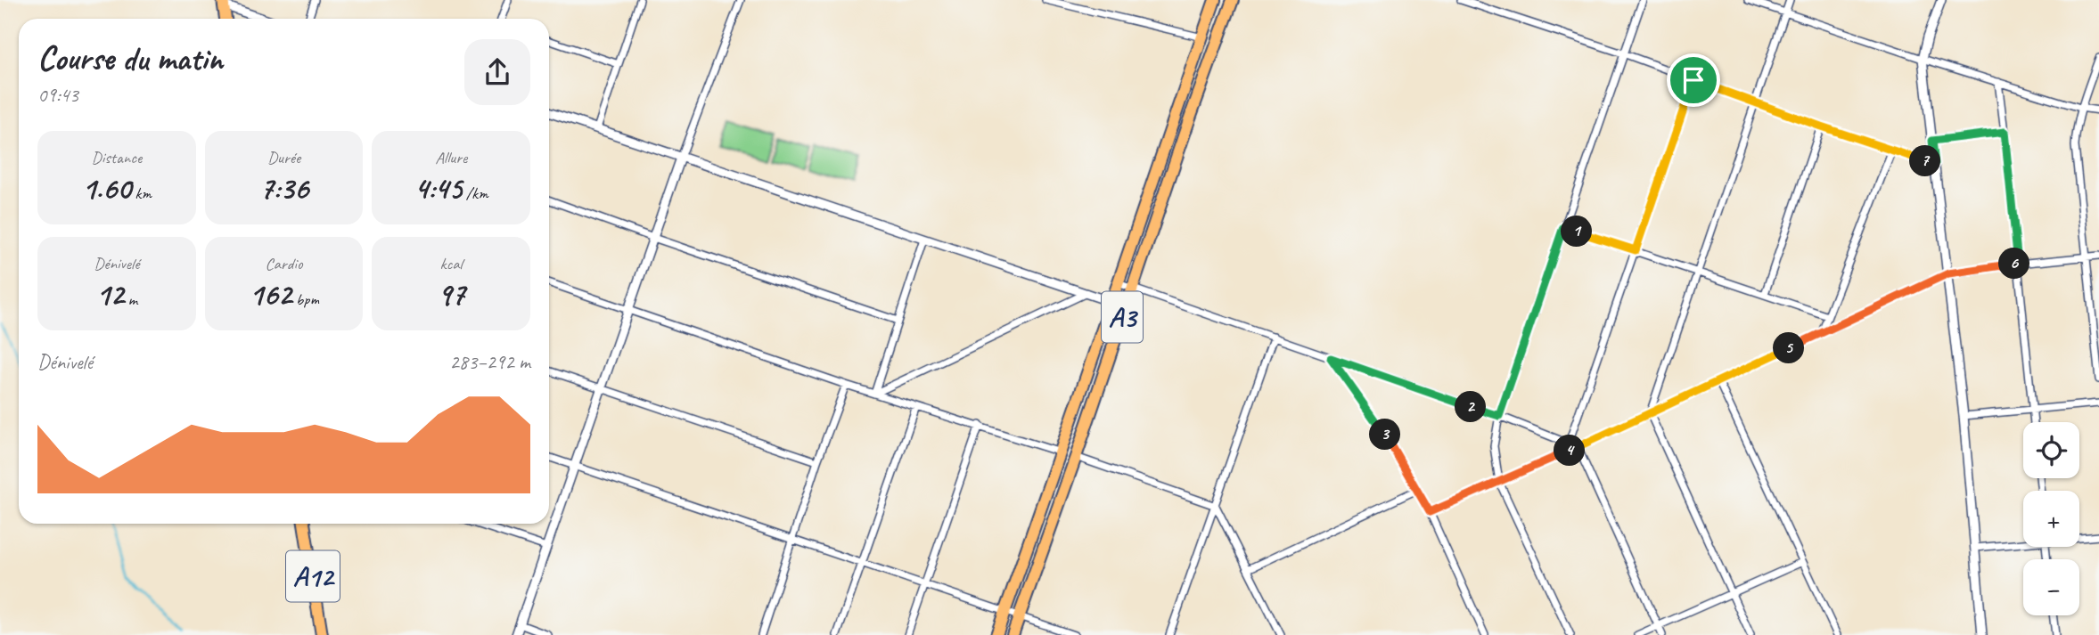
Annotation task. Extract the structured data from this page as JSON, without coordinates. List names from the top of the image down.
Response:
{
  "streets": {
    "main road": ["A3", "A12"]
  },
  "page": {
    "heading": ["Course du matin", "09:43"],
    "stats": [
      ["Distance", "1.60 km"],
      ["Durée", "7:36"],
      ["Allure", "4:45 /km"],
      ["Dénivelé", "12 m"],
      ["Cardio", "162 bpm"],
      ["kcal", "97"]
    ],
    "pins": [
      "7",
      "1",
      "6",
      "5",
      "2",
      "3",
      "4"
    ],
    "chart": ["Dénivelé", "283–292 m"],
    "map_buttons": ["+", "−"]
  }
}
